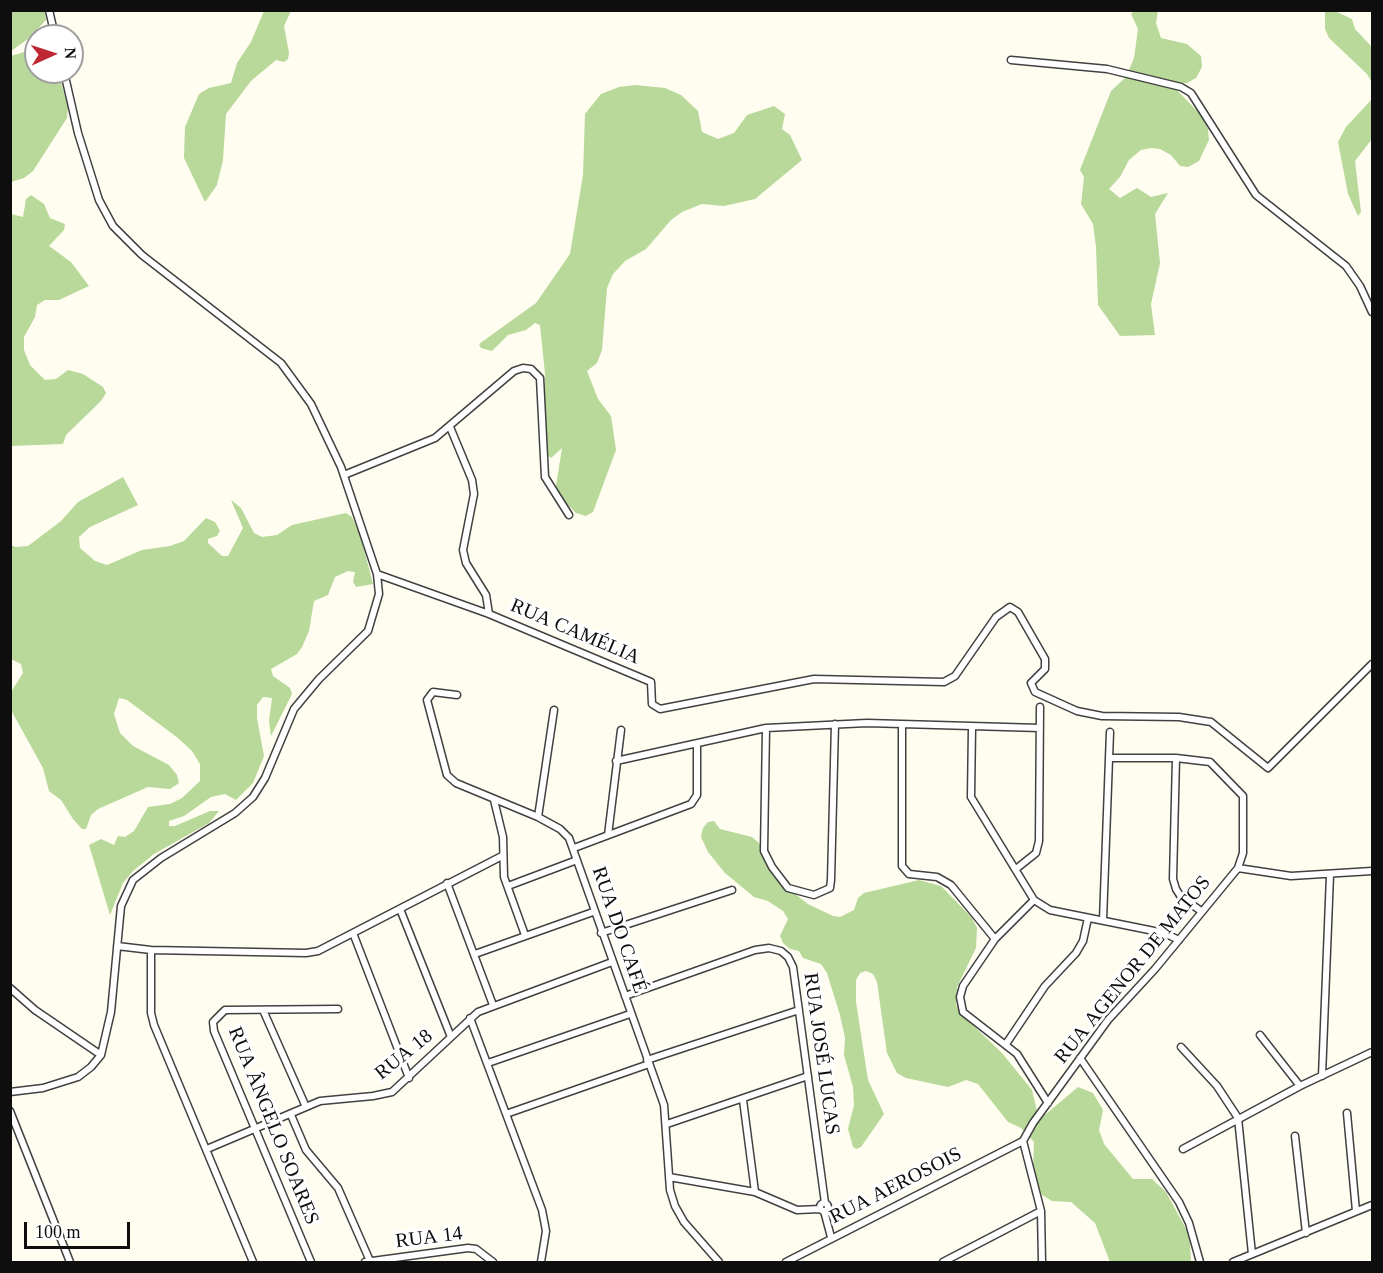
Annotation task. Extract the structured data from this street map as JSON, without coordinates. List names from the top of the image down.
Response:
{
  "streets": {
    "street": [
      "RUA CAMÉLIA",
      "RUA DO CAFÉ",
      "RUA AGENOR DE MATOS",
      "RUA JOSÉ LUCAS",
      "RUA 18",
      "RUA ÂNGELO SOARES",
      "RUA AEROSOIS",
      "RUA 14"
    ]
  },
  "crossings": [
    ["RUA DO CAFÉ", "RUA JOSÉ LUCAS"],
    ["RUA DO CAFÉ", "RUA 18"],
    ["RUA AGENOR DE MATOS", "RUA AEROSOIS"],
    ["RUA JOSÉ LUCAS", "RUA AEROSOIS"],
    ["RUA 18", "RUA ÂNGELO SOARES"]
  ],
  "scale_bar": "100 m",
  "north": "right"
}
